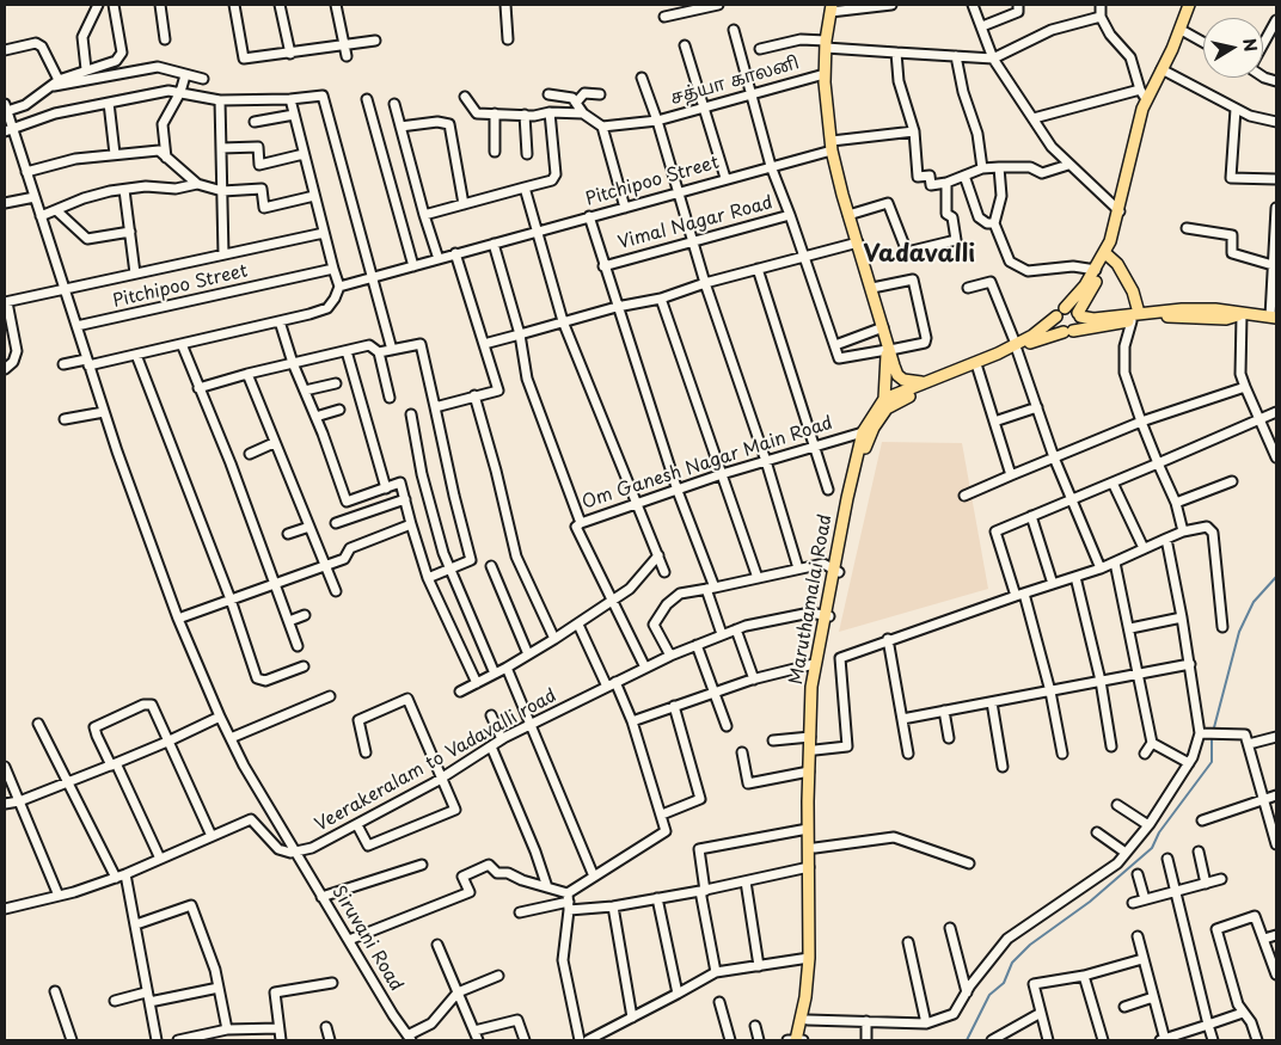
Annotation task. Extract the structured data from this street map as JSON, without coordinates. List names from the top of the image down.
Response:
{
  "streets": {
    "main road": ["Maruthamalai Road"],
    "street": [
      "சத்யா காலனி",
      "Pitchipoo Street",
      "Vimal Nagar Road",
      "Om Ganesh Nagar Main Road",
      "Veerakeralam to Vadavalli road",
      "Siruvani Road"
    ]
  },
  "crossings": [
    ["சத்யா காலனி", "Pitchipoo Street"],
    ["சத்யா காலனி", "Vimal Nagar Road"],
    ["சத்யா காலனி", "Om Ganesh Nagar Main Road"],
    ["Pitchipoo Street", "Om Ganesh Nagar Main Road"],
    ["Om Ganesh Nagar Main Road", "Maruthamalai Road"],
    ["Maruthamalai Road", "Veerakeralam to Vadavalli road"],
    ["Veerakeralam to Vadavalli road", "Siruvani Road"]
  ],
  "districts": ["Vadavalli"],
  "north": "right"
}
